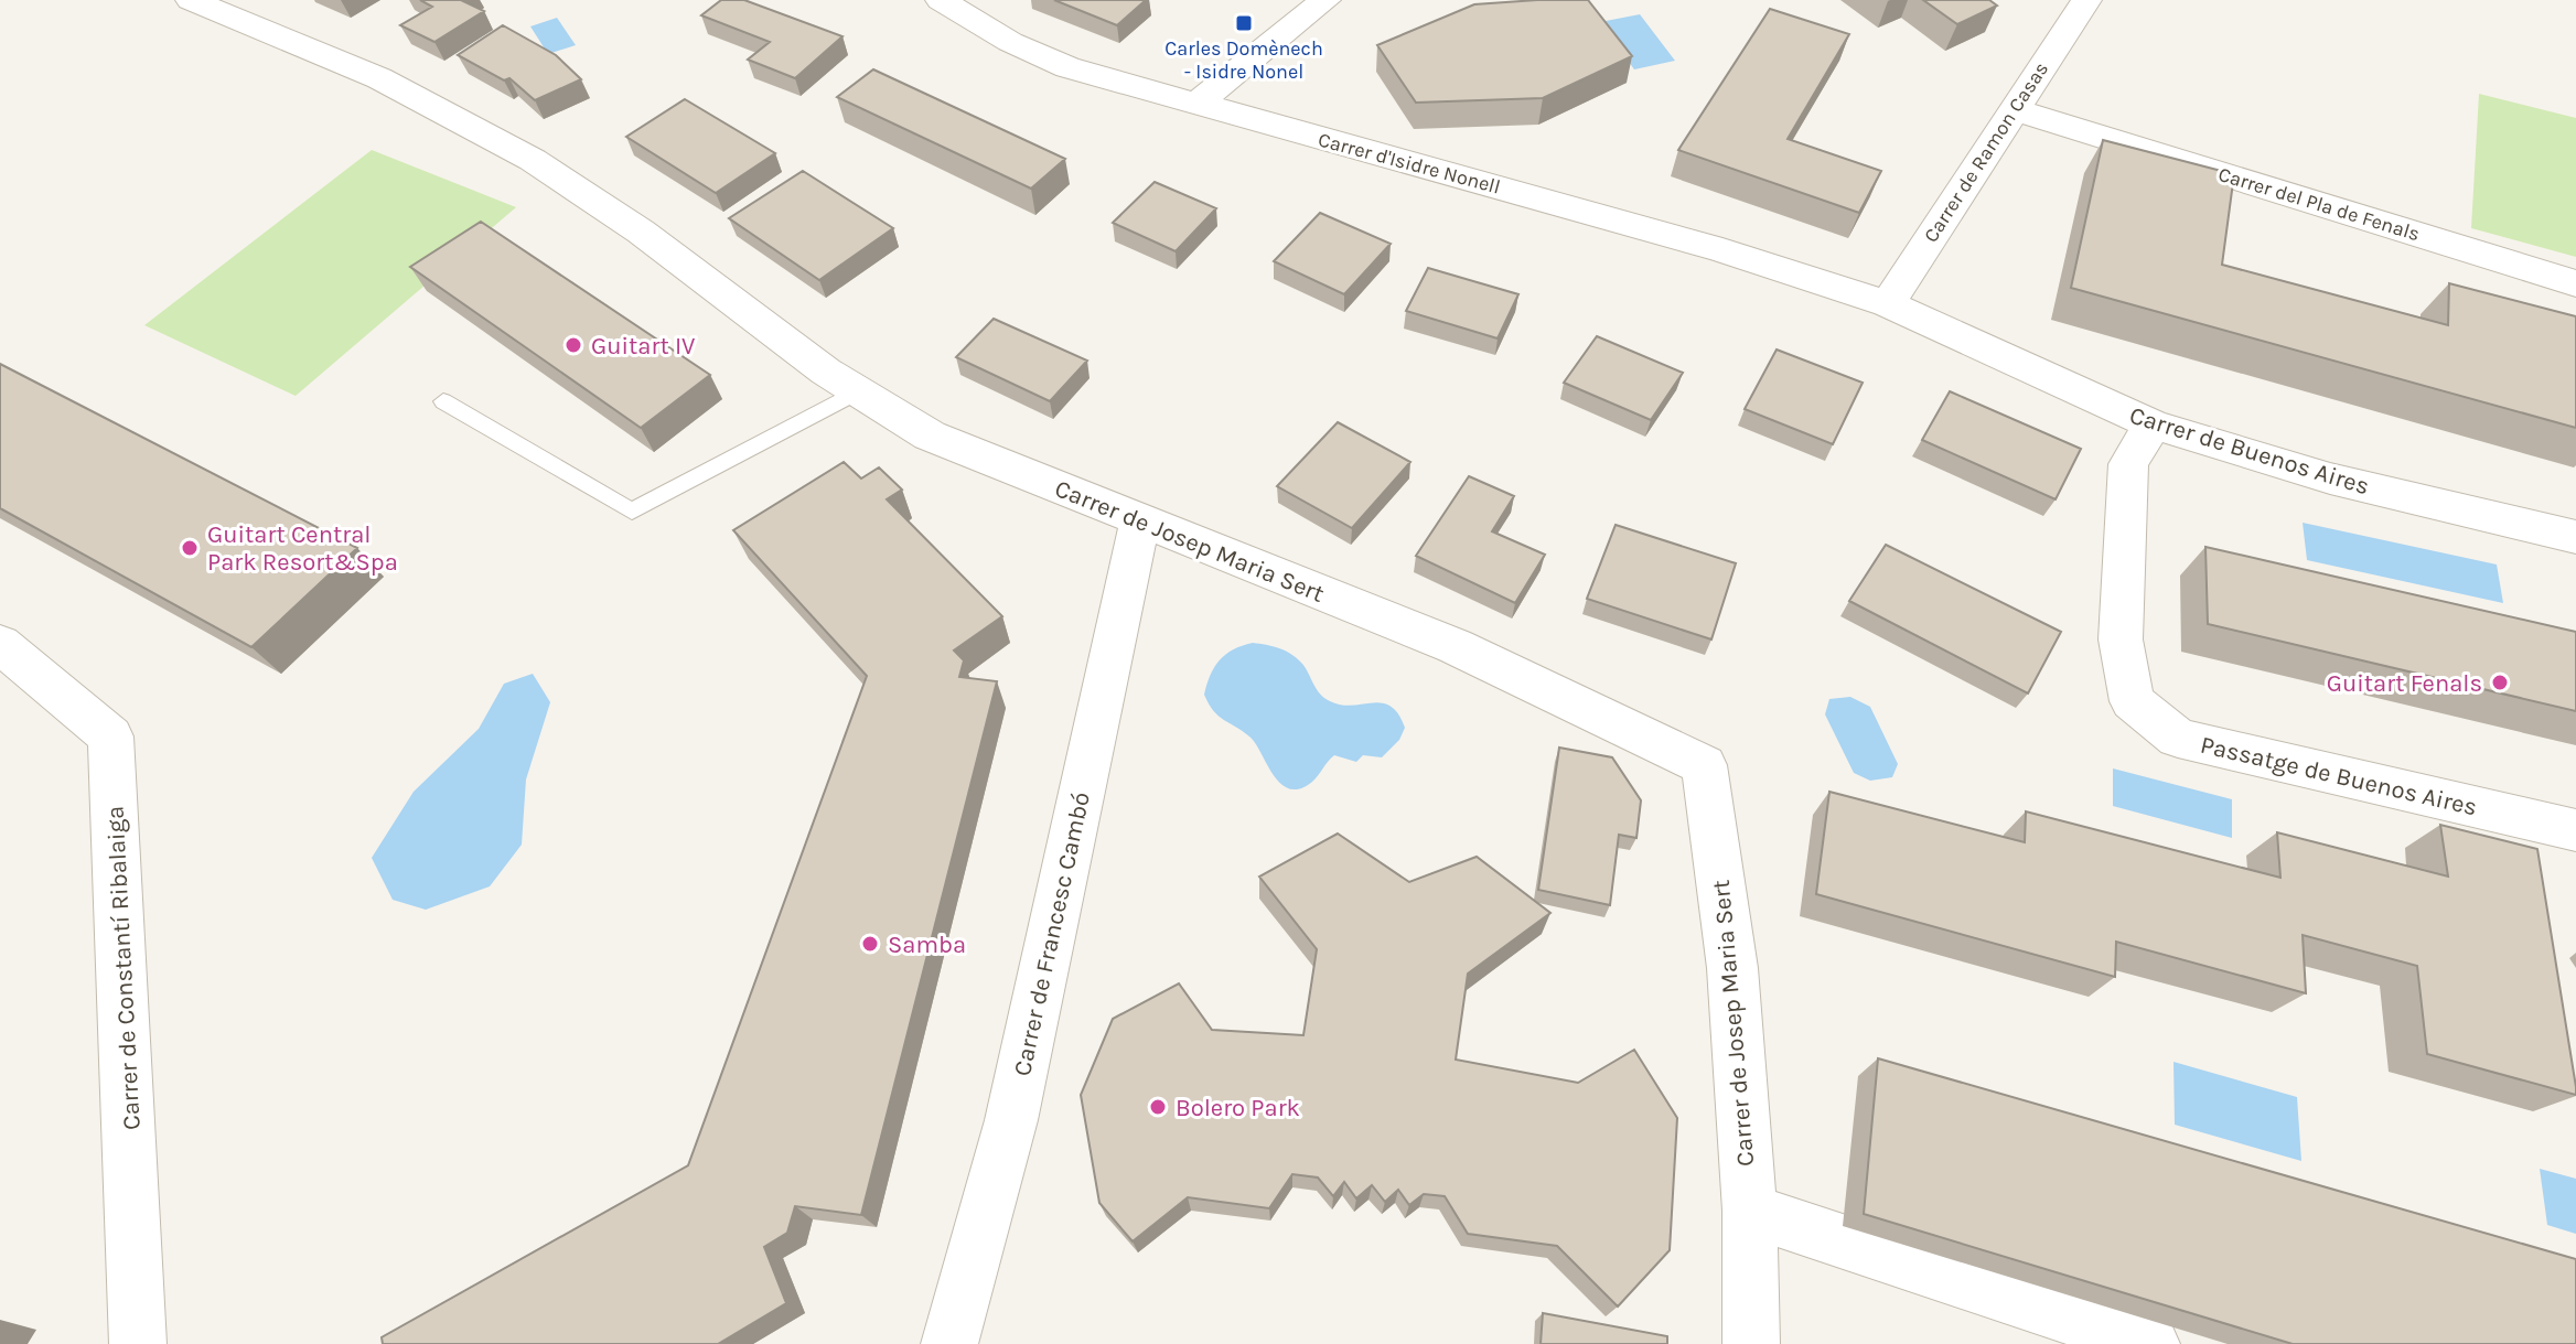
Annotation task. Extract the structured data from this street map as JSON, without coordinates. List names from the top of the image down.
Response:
{
  "streets": {
    "street": [
      "Carrer de Ramon Casas",
      "Carrer d'Isidre Nonell",
      "Carrer del Pla de Fenals",
      "Carrer de Buenos Aires",
      "Carrer de Josep Maria Sert",
      "Passatge de Buenos Aires",
      "Carrer de Francesc Cambó",
      "Carrer de Constantí Ribalaiga"
    ]
  },
  "crossings": [
    ["Carrer de Ramon Casas", "Carrer d'Isidre Nonell"],
    ["Carrer de Ramon Casas", "Carrer del Pla de Fenals"],
    ["Carrer de Ramon Casas", "Carrer de Buenos Aires"],
    ["Carrer d'Isidre Nonell", "Carrer de Buenos Aires"],
    ["Carrer de Buenos Aires", "Passatge de Buenos Aires"],
    ["Carrer de Josep Maria Sert", "Carrer de Francesc Cambó"]
  ],
  "places": {
    "transit": ["Carles Domènech - Isidre Nonel"],
    "other": [
      "Guitart IV",
      "Guitart Central Park Resort&Spa",
      "Guitart Fenals",
      "Samba",
      "Bolero Park"
    ]
  }
}
